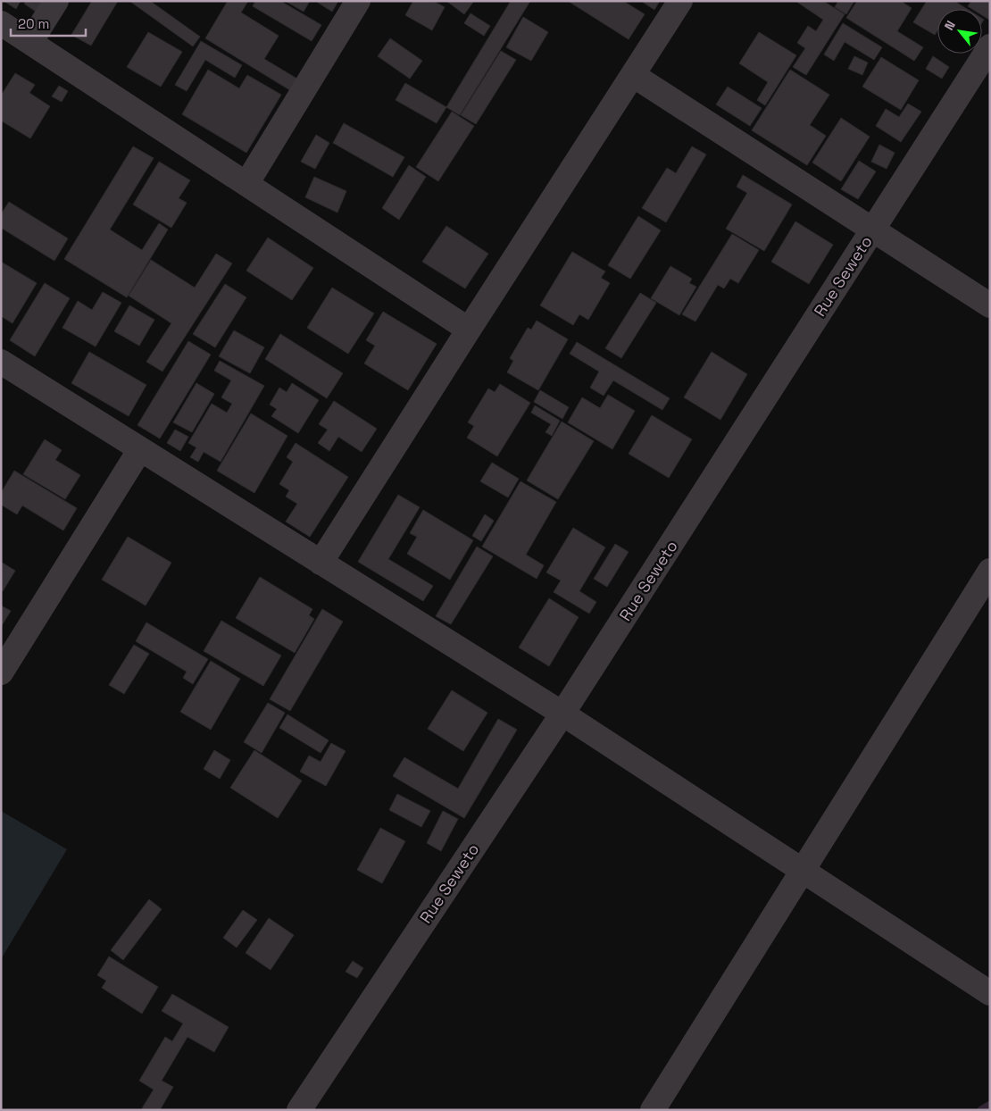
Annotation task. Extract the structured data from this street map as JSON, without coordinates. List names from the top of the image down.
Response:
{
  "streets": {
    "street": ["Rue Seweto"]
  },
  "scale_bar": "20 m",
  "north": "top left"
}
